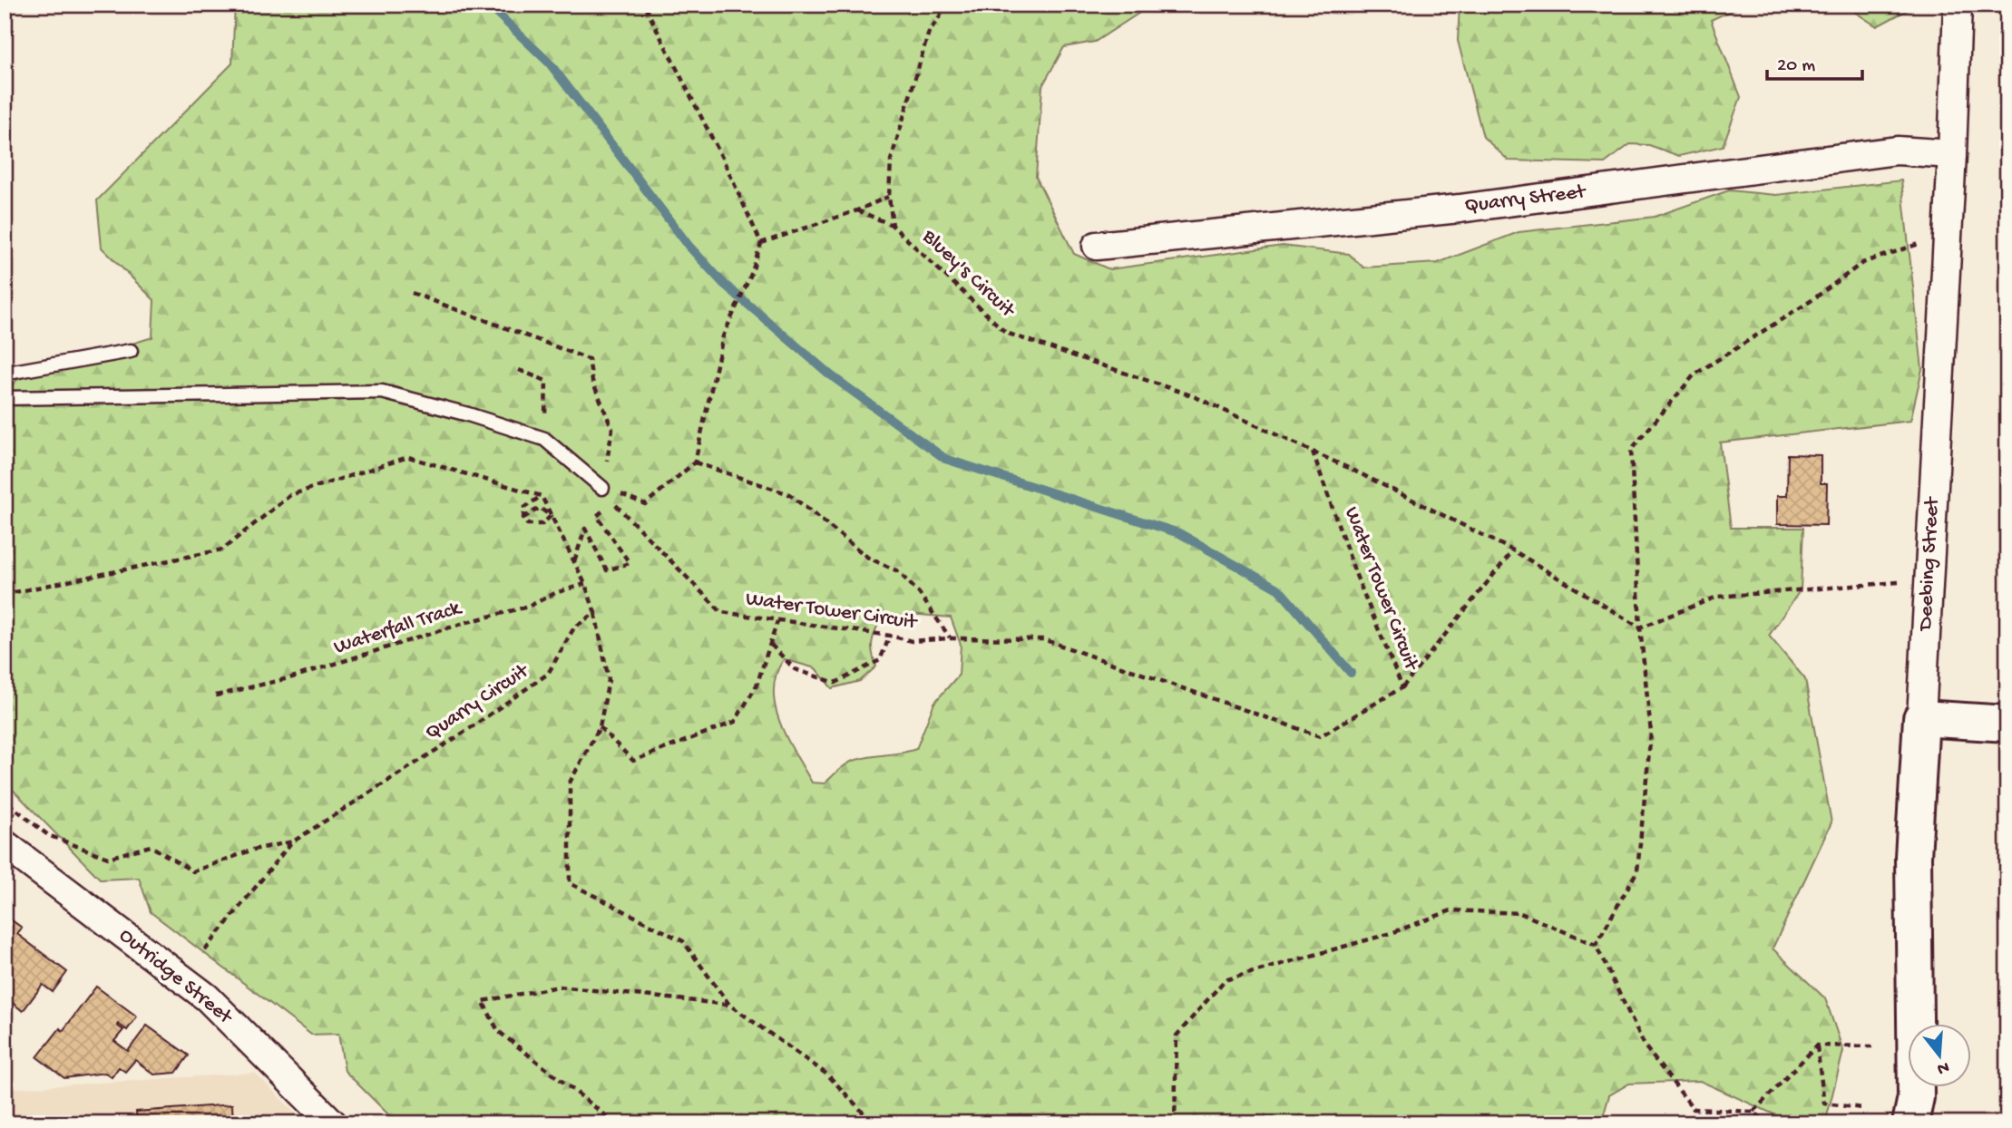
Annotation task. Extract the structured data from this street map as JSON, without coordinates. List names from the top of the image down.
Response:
{
  "streets": {
    "street": ["Quarry Street", "Deebing Street", "Outridge Street"],
    "path": [
      "Bluey's Circuit",
      "Water Tower Circuit",
      "Waterfall Track",
      "Quarry Circuit"
    ]
  },
  "crossings": [
    ["Quarry Street", "Deebing Street"],
    ["Bluey's Circuit", "Water Tower Circuit"]
  ],
  "scale_bar": "20 m",
  "north": "bottom"
}
